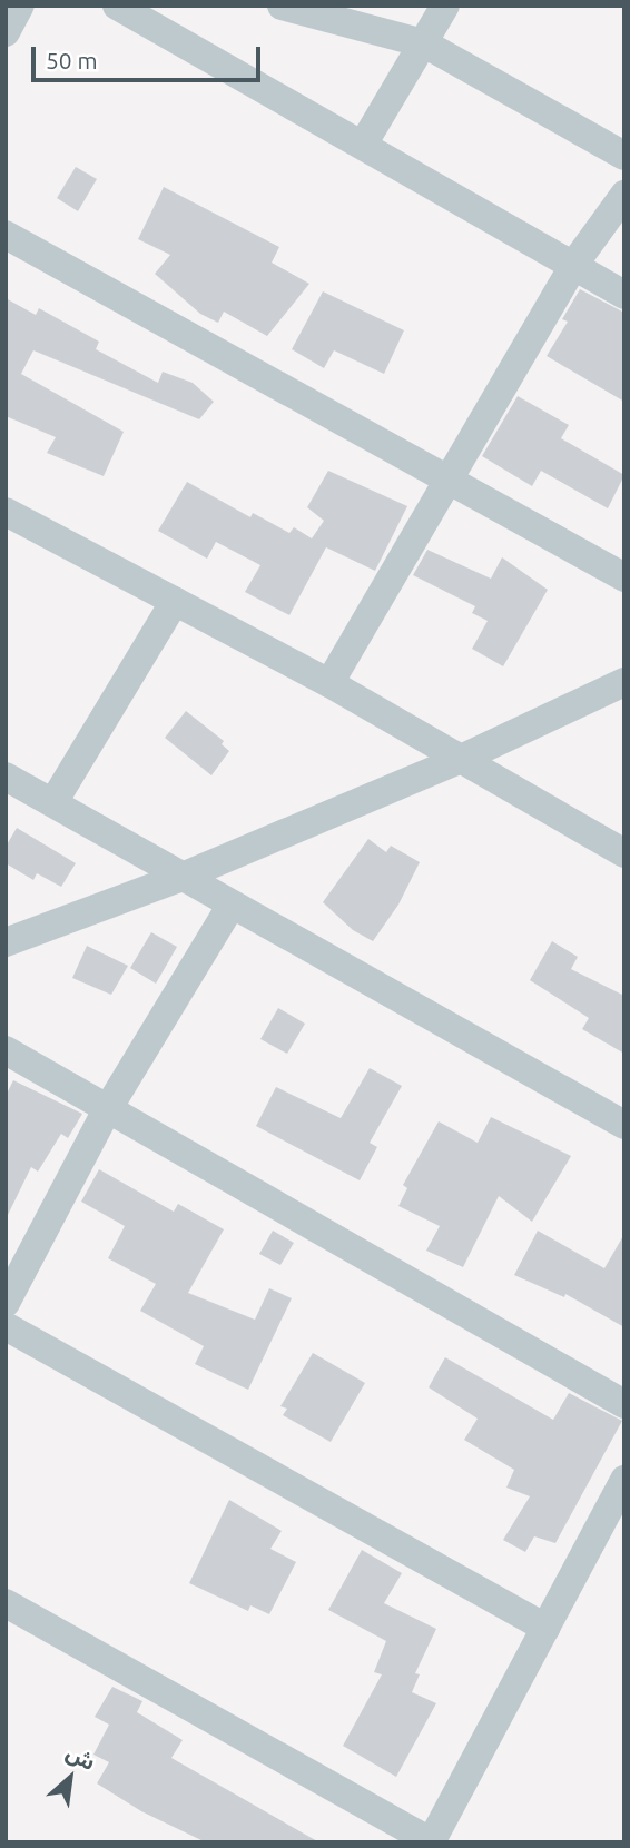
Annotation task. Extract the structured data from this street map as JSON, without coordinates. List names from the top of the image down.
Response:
{
  "scale_bar": "50 m",
  "north": "top right"
}
